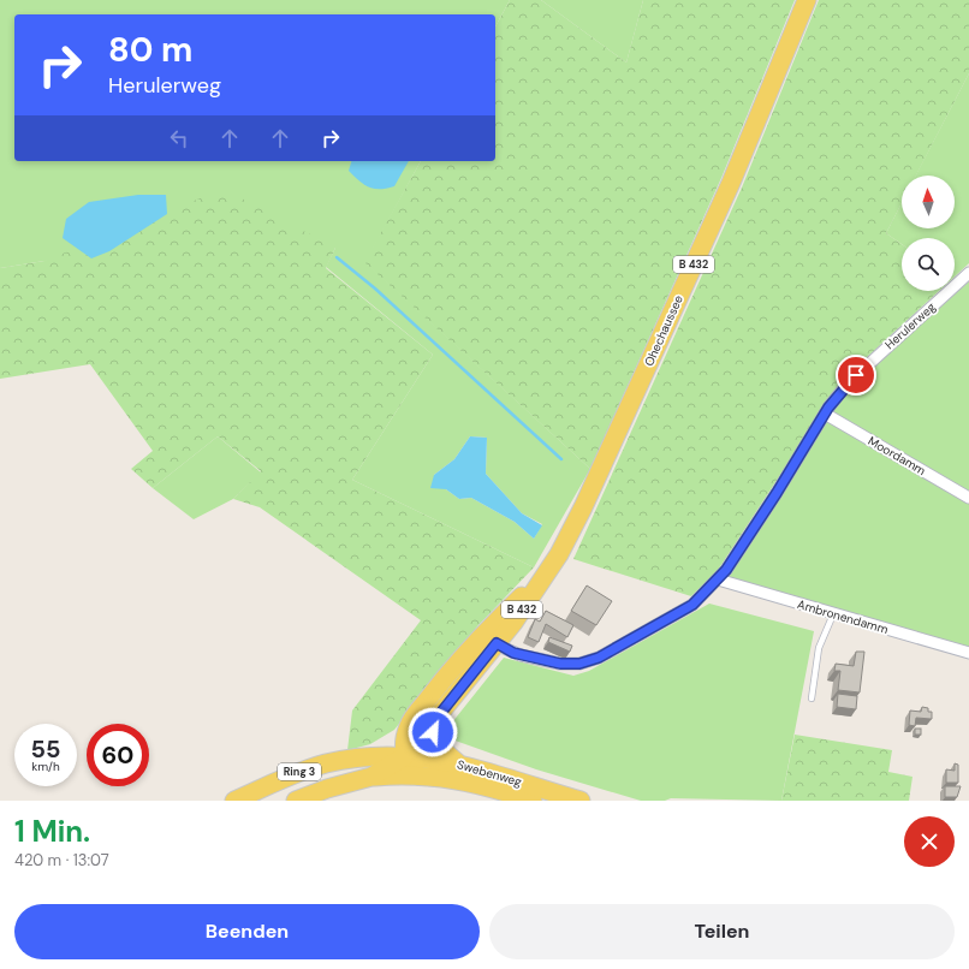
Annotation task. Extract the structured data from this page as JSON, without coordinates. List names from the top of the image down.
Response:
{
  "streets": {
    "main road": [
      "B 432",
      "Ohechaussee",
      "Ring 3",
      "Swebenweg"
    ],
    "street": ["Herulerweg", "Moordamm", "Ambronendamm"]
  },
  "crossings": [
    ["B 432", "Herulerweg"],
    ["B 432", "Ohechaussee"],
    ["B 432", "Ring 3"],
    ["B 432", "Swebenweg"],
    ["Herulerweg", "Moordamm"],
    ["Herulerweg", "Ambronendamm"],
    ["Ring 3", "Swebenweg"]
  ],
  "north": "top",
  "page": {
    "turn": ["80 m", "Herulerweg"],
    "speed": "55 km/h",
    "limit": "60",
    "heading": ["1 Min.", "420 m · 13:07"],
    "buttons": ["Beenden", "Teilen"]
  }
}
